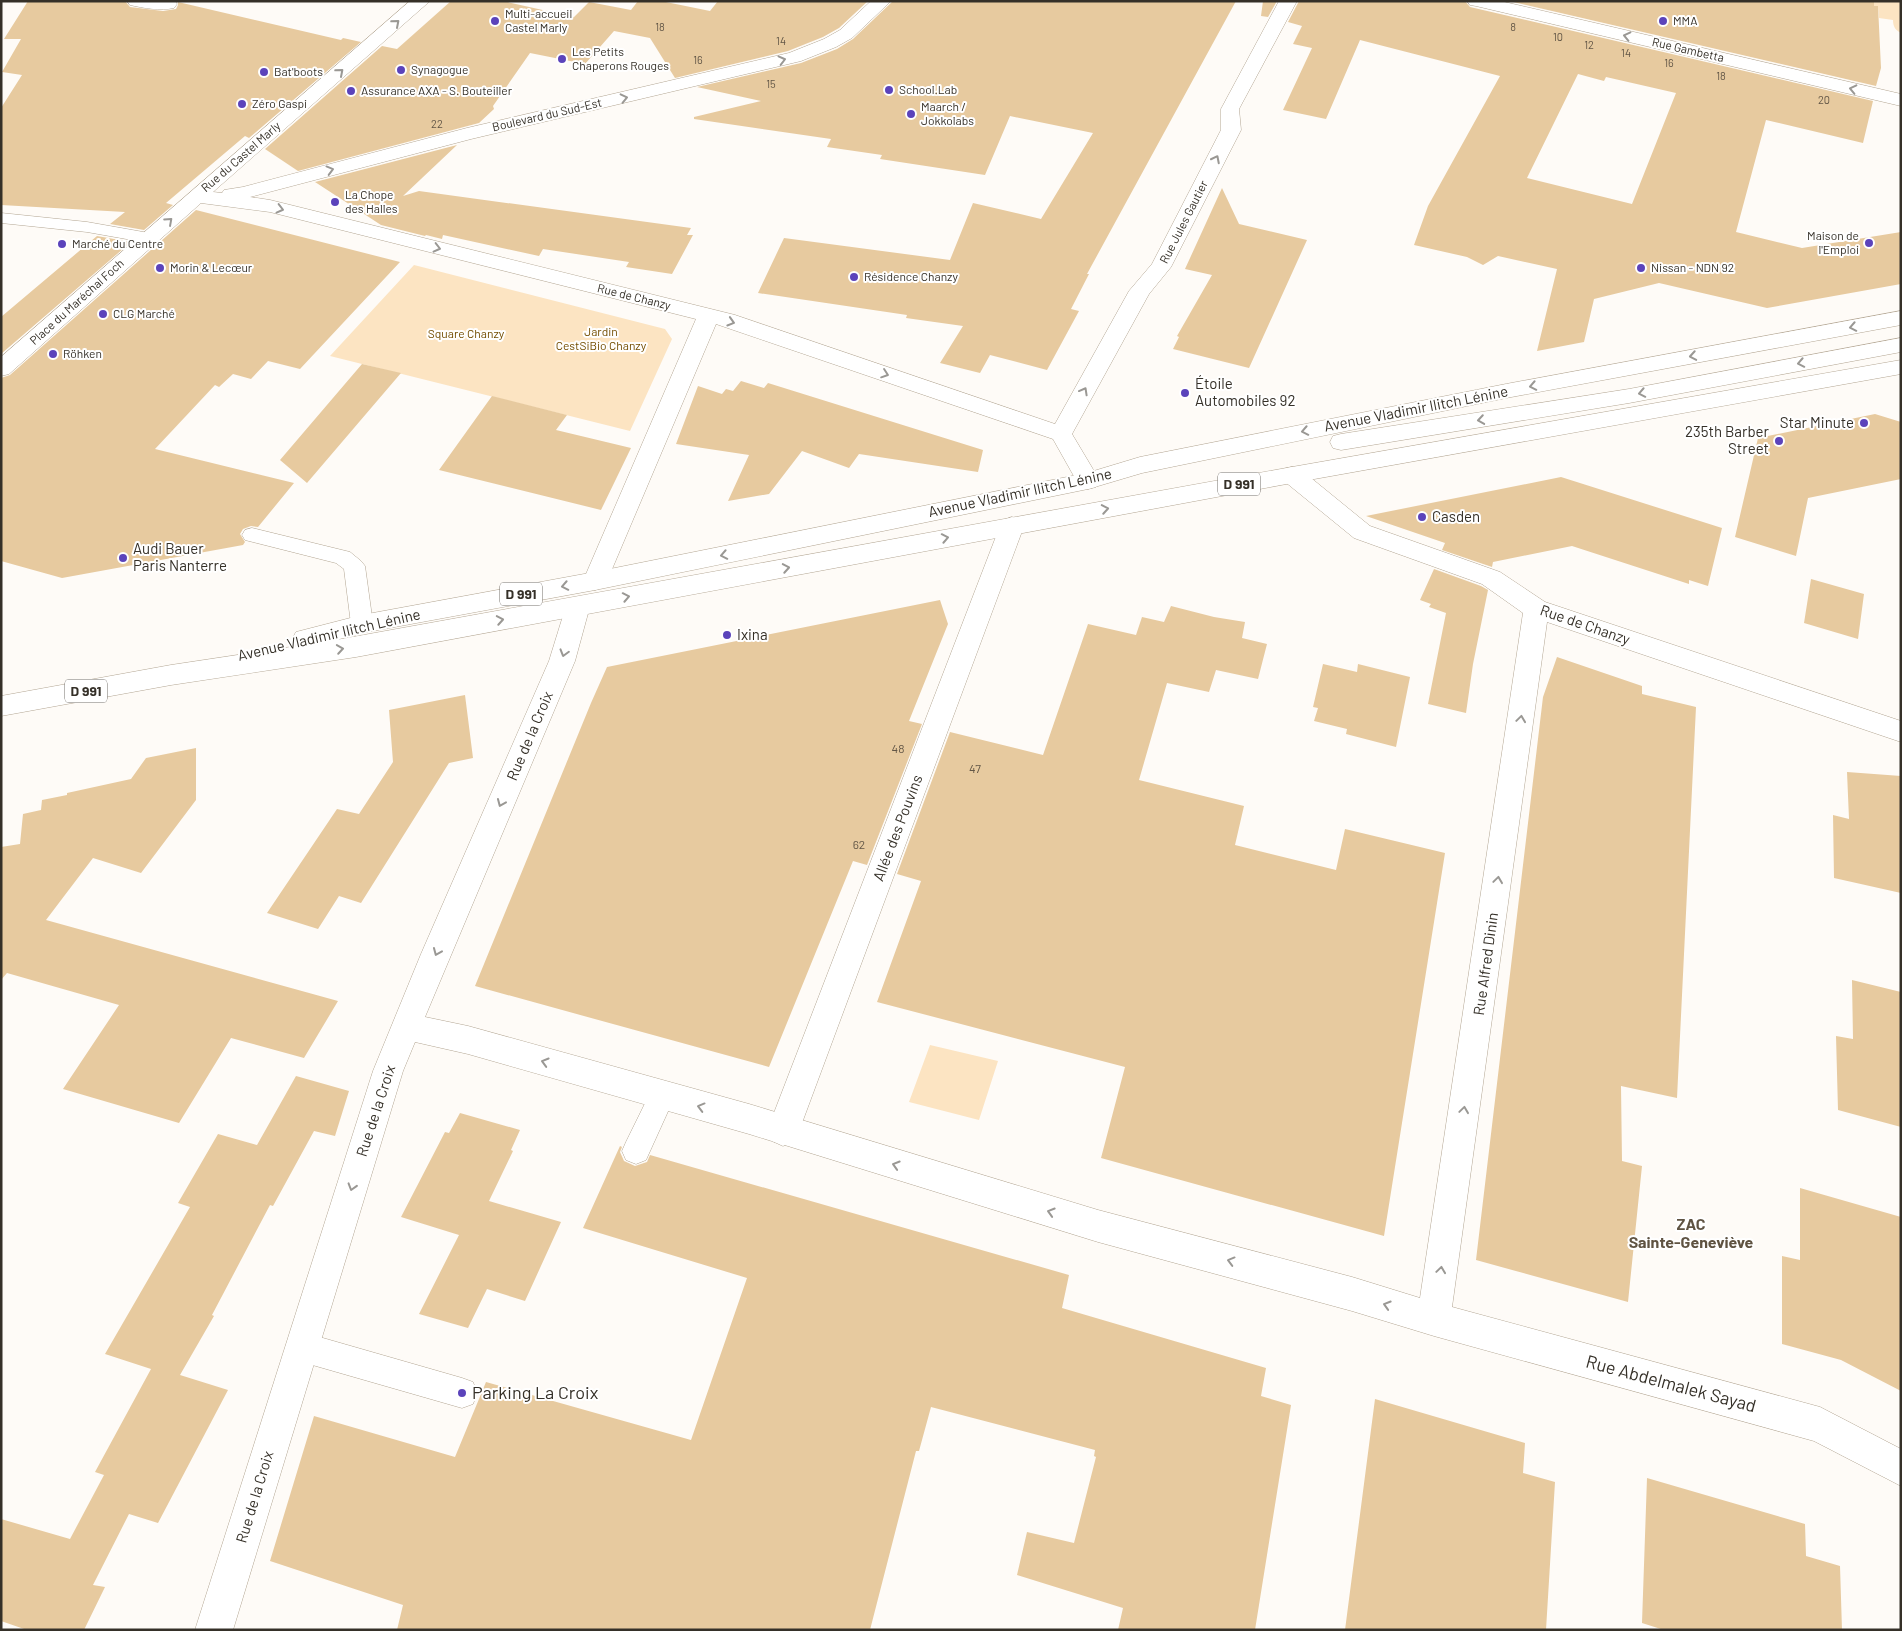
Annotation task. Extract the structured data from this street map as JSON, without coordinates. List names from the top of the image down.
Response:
{
  "streets": {
    "street": [
      "Rue Gambetta",
      "Boulevard du Sud-Est",
      "Rue du Castel Marly",
      "Rue Jules Gautier",
      "Rue de Chanzy",
      "Place du Maréchal Foch",
      "Avenue Vladimir Ilitch Lénine",
      "D 991",
      "Rue de la Croix",
      "Allée des Pouvins",
      "Rue Alfred Dinin",
      "Rue Abdelmalek Sayad"
    ]
  },
  "crossings": [
    ["Boulevard du Sud-Est", "Rue du Castel Marly"],
    ["Boulevard du Sud-Est", "Rue de Chanzy"],
    ["Boulevard du Sud-Est", "Place du Maréchal Foch"],
    ["Rue du Castel Marly", "Rue de Chanzy"],
    ["Rue du Castel Marly", "Place du Maréchal Foch"],
    ["Rue Jules Gautier", "Rue de Chanzy"],
    ["Rue de Chanzy", "Place du Maréchal Foch"],
    ["Rue de Chanzy", "Avenue Vladimir Ilitch Lénine"],
    ["Rue de Chanzy", "Rue Alfred Dinin"],
    ["Avenue Vladimir Ilitch Lénine", "Rue de la Croix"],
    ["Avenue Vladimir Ilitch Lénine", "Allée des Pouvins"],
    ["Rue de la Croix", "Rue Abdelmalek Sayad"],
    ["Allée des Pouvins", "Rue Abdelmalek Sayad"],
    ["Rue Alfred Dinin", "Rue Abdelmalek Sayad"]
  ],
  "one_way": [
    "Rue Gambetta",
    "Boulevard du Sud-Est",
    "Rue du Castel Marly",
    "Rue Jules Gautier",
    "Rue de Chanzy",
    "Rue de la Croix",
    "Rue Alfred Dinin",
    "Rue Abdelmalek Sayad"
  ],
  "districts": ["ZAC Sainte-Geneviève"],
  "parks": ["Jardin CestSiBio Chanzy", "Square Chanzy"],
  "places": [
    "Multi-accueil Castel Marly",
    "MMA",
    "Les Petits Chaperons Rouges",
    "Synagogue",
    "Bat'boots",
    "School.Lab",
    "Assurance AXA - S. Bouteiller",
    "Zéro Gaspi",
    "Maarch / Jokkolabs",
    "La Chope des Halles",
    "Maison de l'Emploi",
    "Marché du Centre",
    "Morin & Lecœur",
    "Nissan - NDN 92",
    "Résidence Chanzy",
    "CLG Marché",
    "Röhken",
    "Étoile Automobiles 92",
    "Star Minute",
    "235th Barber Street",
    "Casden",
    "Audi Bauer Paris Nanterre",
    "Ixina",
    "Parking La Croix"
  ],
  "house_numbers": [
    "18",
    "8",
    "10",
    "14",
    "12",
    "14",
    "16",
    "16",
    "18",
    "15",
    "20",
    "22",
    "48",
    "47",
    "62"
  ]
}
